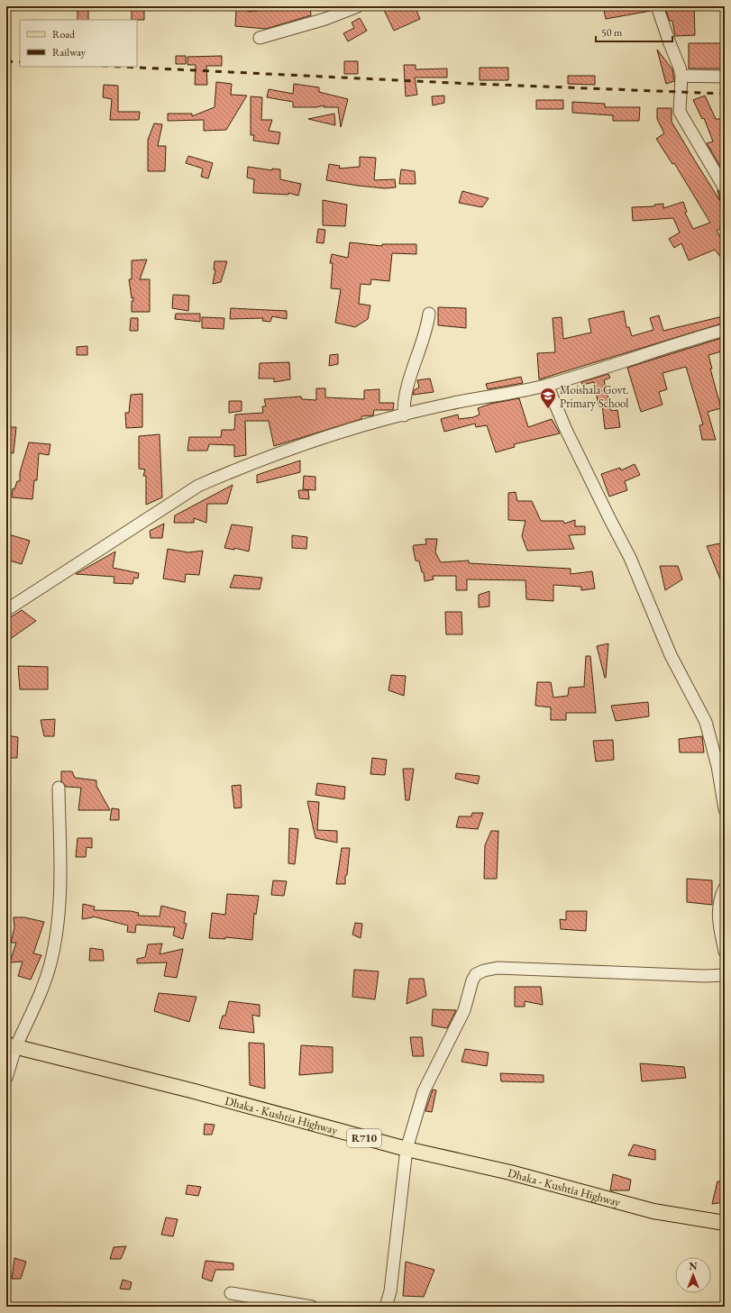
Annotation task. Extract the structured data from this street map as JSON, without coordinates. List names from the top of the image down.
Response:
{
  "streets": {
    "main road": ["Dhaka - Kushtia Highway", "R710"]
  },
  "places": {
    "school or university": ["Moishala Govt. Primary School"]
  },
  "legend": ["Road", "Railway"],
  "scale_bar": "50 m",
  "north": "top"
}
